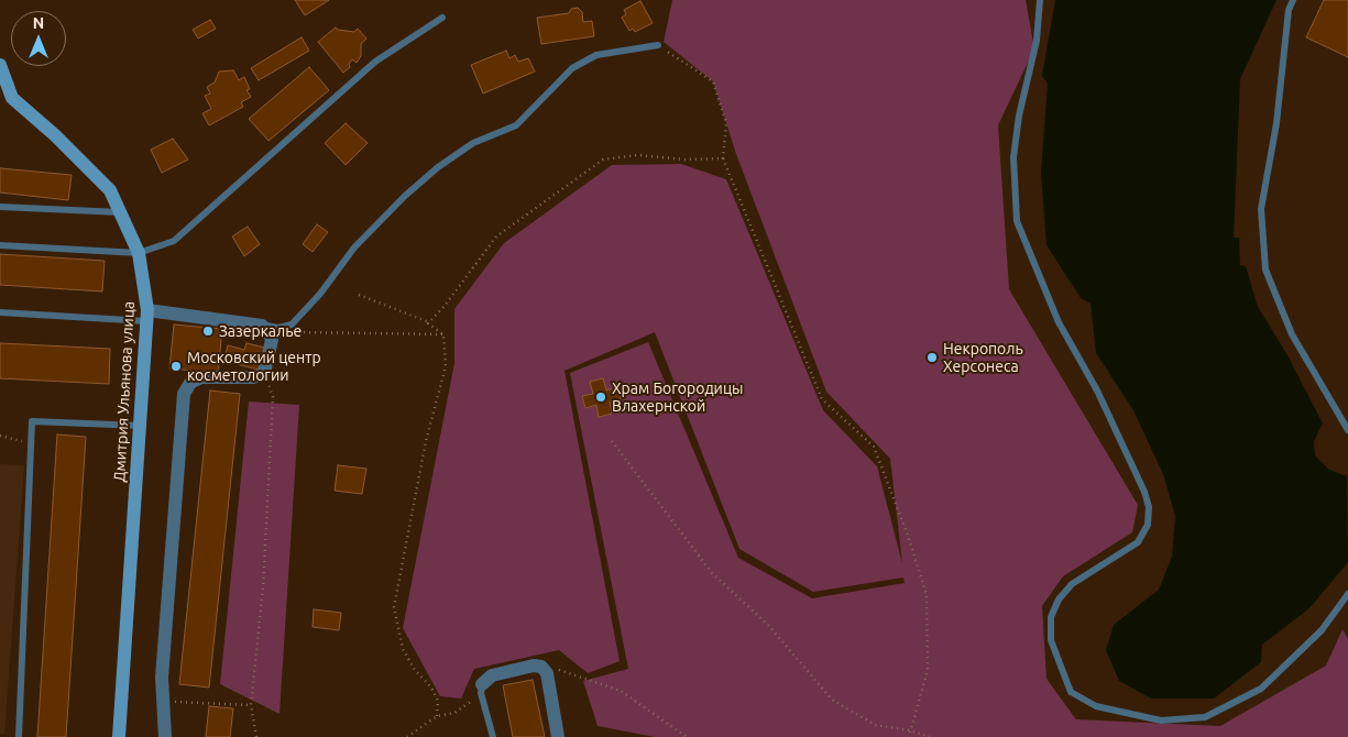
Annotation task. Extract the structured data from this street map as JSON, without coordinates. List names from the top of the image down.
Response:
{
  "streets": {
    "main road": ["Дмитрия Ульянова улица"]
  },
  "places": [
    "Зазеркалье",
    "Некрополь Херсонеса",
    "Московский центр косметологии",
    "Храм Богородицы Влахернской"
  ],
  "north": "top"
}
